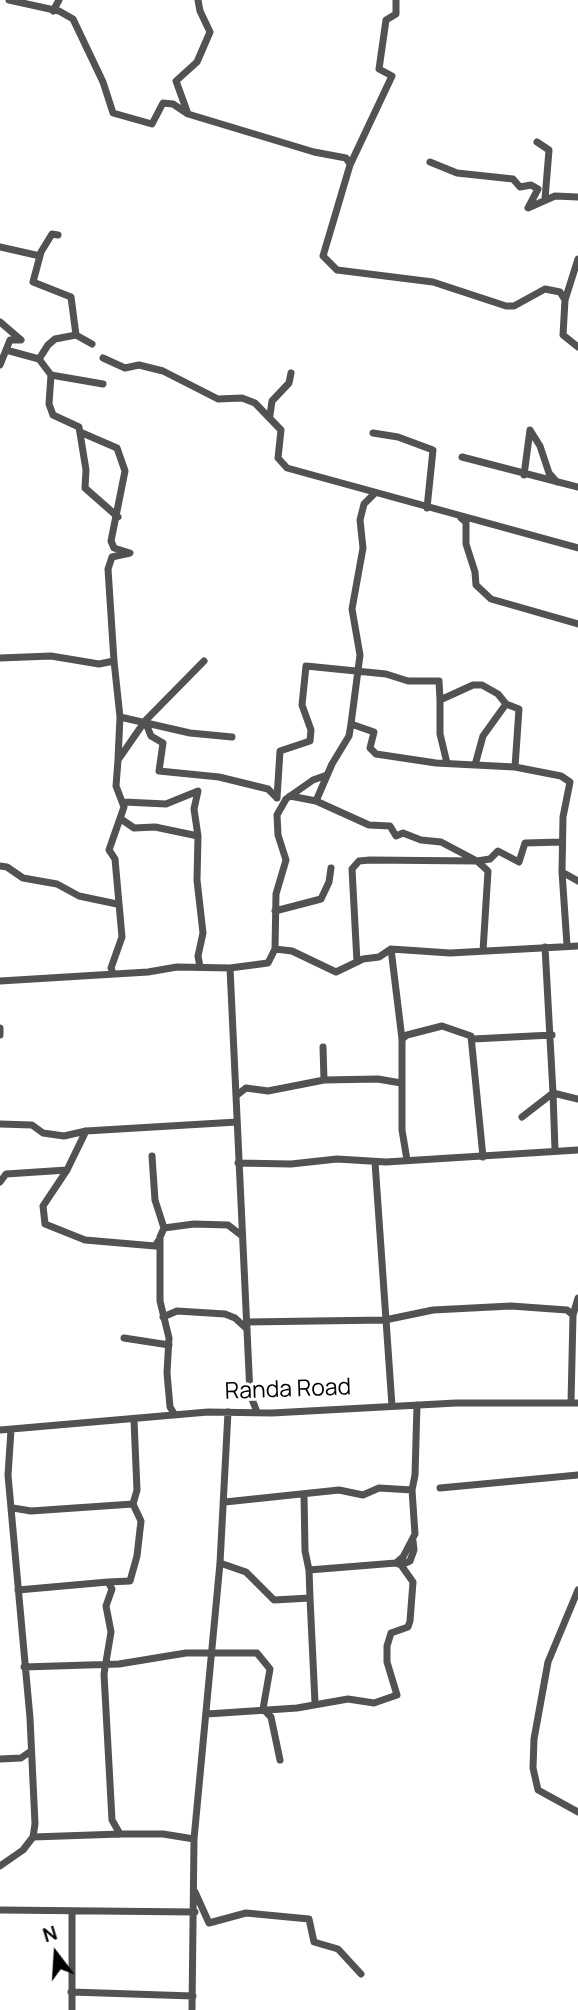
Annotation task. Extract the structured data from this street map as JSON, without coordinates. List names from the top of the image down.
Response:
{
  "streets": {
    "street": ["Randa Road"]
  },
  "north": "top"
}
